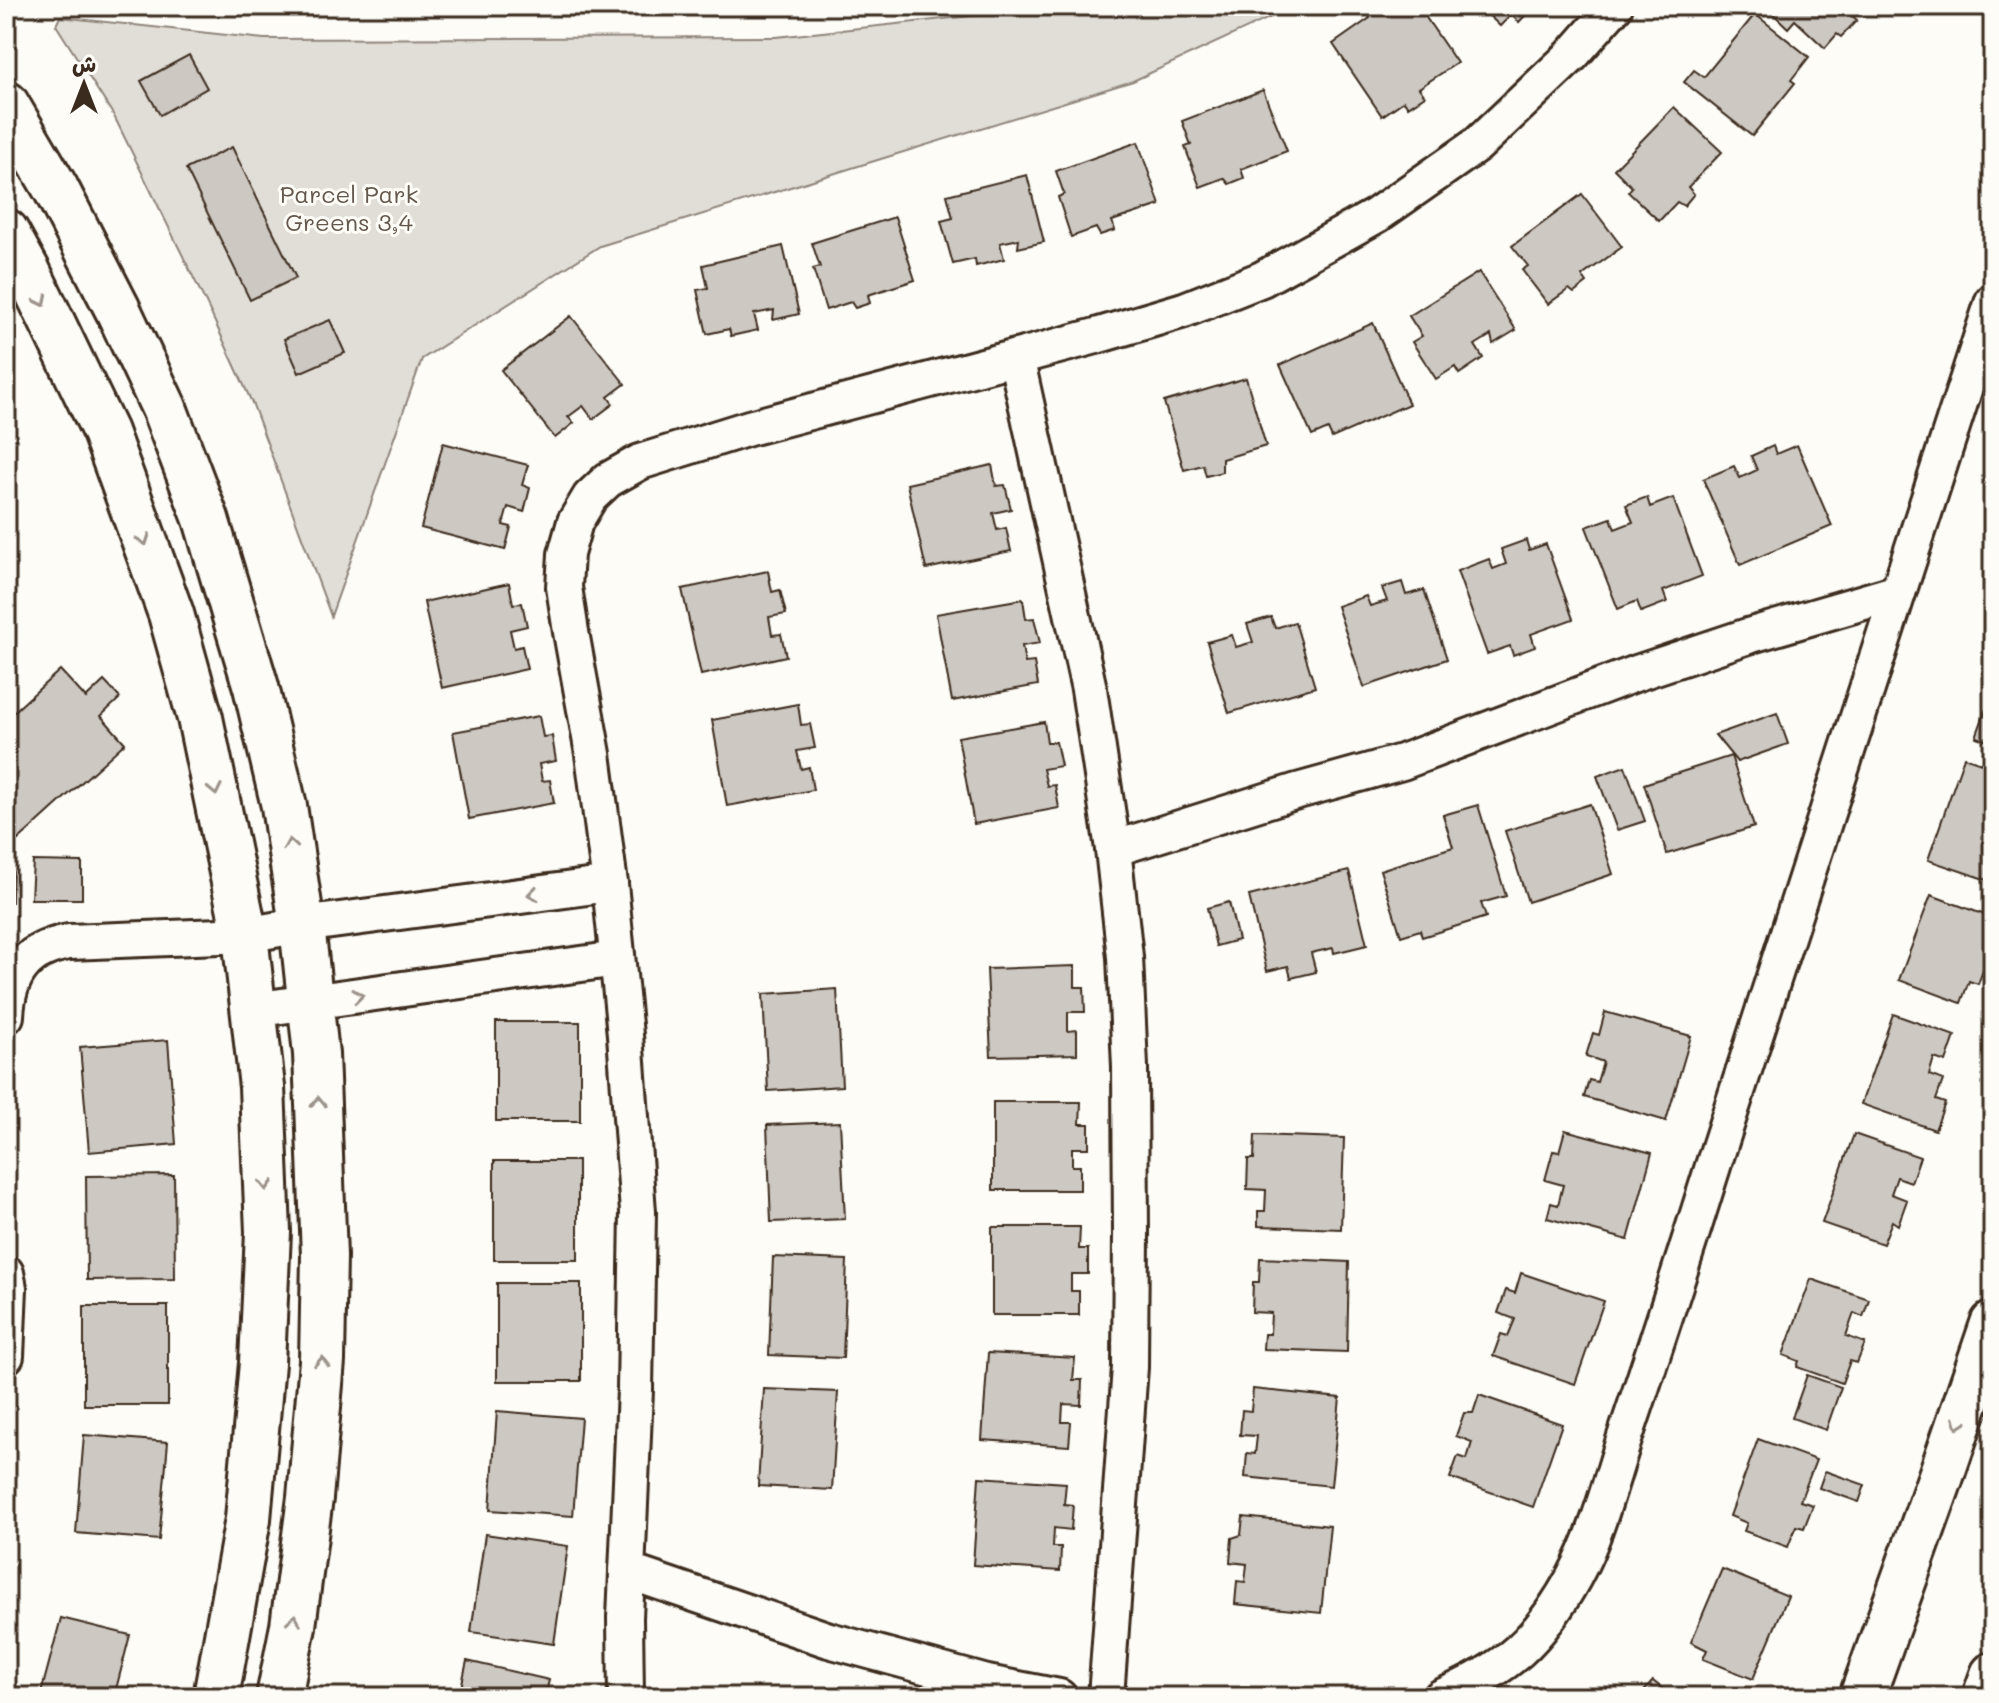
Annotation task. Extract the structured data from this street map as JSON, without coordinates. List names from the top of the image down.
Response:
{
  "parks": ["Parcel Park Greens 3,4"],
  "north": "top"
}
